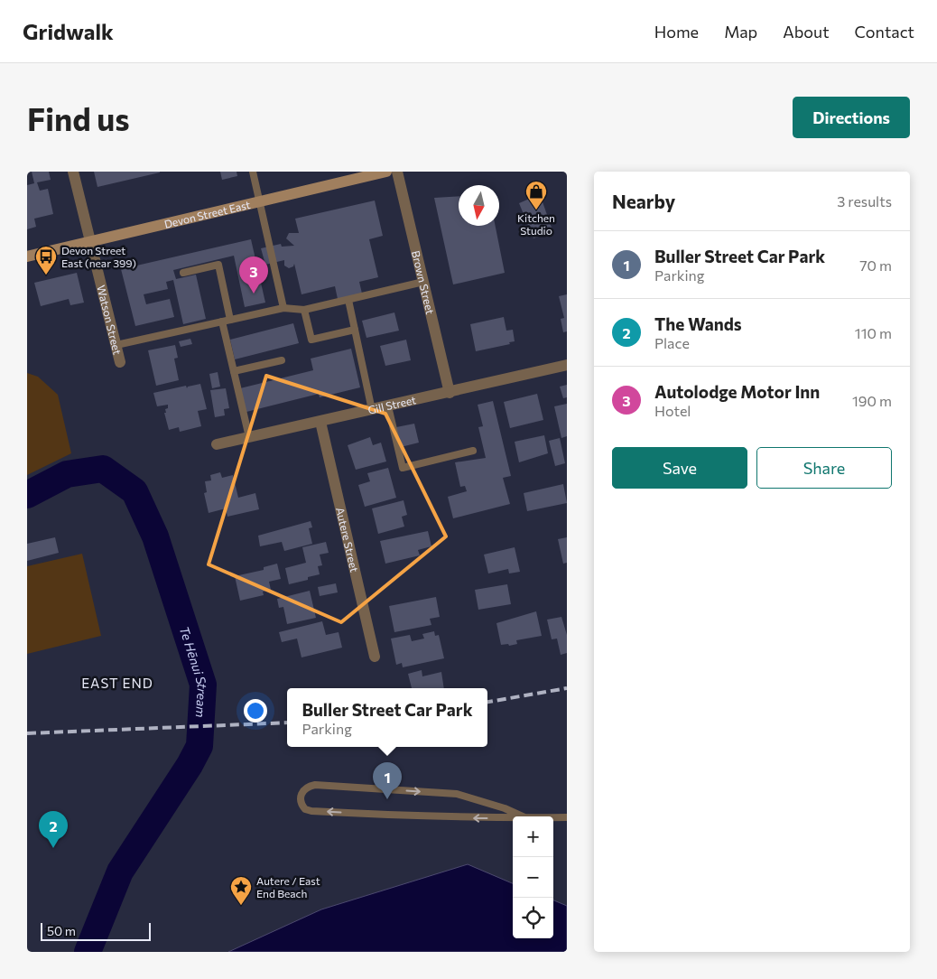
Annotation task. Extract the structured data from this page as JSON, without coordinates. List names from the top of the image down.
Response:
{
  "streets": {
    "main road": ["Devon Street East"],
    "street": [
      "Brown Street",
      "Watson Street",
      "Gill Street",
      "Autere Street"
    ]
  },
  "crossings": [
    ["Devon Street East", "Watson Street"],
    ["Brown Street", "Gill Street"],
    ["Gill Street", "Autere Street"]
  ],
  "districts": ["EAST END"],
  "water": ["Te Hēnui Stream"],
  "places": {
    "shop": ["Kitchen Studio"],
    "bus stop": ["Devon Street East (near 399)"],
    "place": ["Autere / East End Beach"]
  },
  "scale_bar": "50 m",
  "north": "bottom",
  "page": {
    "header": "Gridwalk",
    "nav": [
      "Home",
      "Map",
      "About",
      "Contact"
    ],
    "buttons": [
      "Directions",
      ["Save", "Share"]
    ],
    "title": "Find us",
    "heading": ["Nearby", "3 results"],
    "list": [
      {
        "mark": "1",
        "name": "Buller Street Car Park",
        "note": "Parking",
        "value": "70 m"
      },
      {
        "mark": "2",
        "name": "The Wands",
        "note": "Place",
        "value": "110 m"
      },
      {
        "mark": "3",
        "name": "Autolodge Motor Inn",
        "note": "Hotel",
        "value": "190 m"
      }
    ],
    "pins": ["3", "1", "2"],
    "popup": ["Buller Street Car Park", "Parking"],
    "map_buttons": ["+", "−"],
    "scale": "50 m"
  }
}
